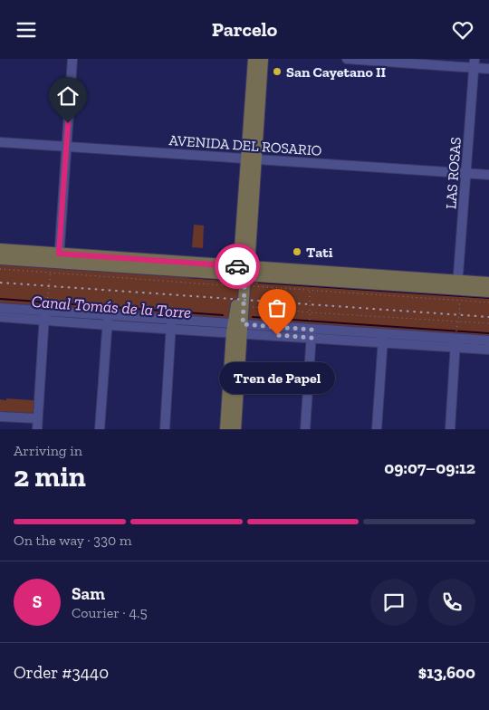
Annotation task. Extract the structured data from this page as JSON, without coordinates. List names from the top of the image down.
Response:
{
  "streets": {
    "street": ["AVENIDA DEL ROSARIO", "LAS ROSAS"]
  },
  "crossings": [
    ["AVENIDA DEL ROSARIO", "LAS ROSAS"]
  ],
  "water": ["Canal Tomás de la Torre"],
  "places": ["San Cayetano II", "Tati", "Tren de Papel"],
  "page": {
    "header": "Parcelo",
    "bubble": "Tren de Papel",
    "heading": ["2 min", "Arriving in", "09:07–09:12"],
    "panel": [
      "Sam",
      "Courier · 4.5",
      "Order #3440",
      "$13,600"
    ],
    "bar": "On the way · 330 m",
    "round": "S"
  }
}
